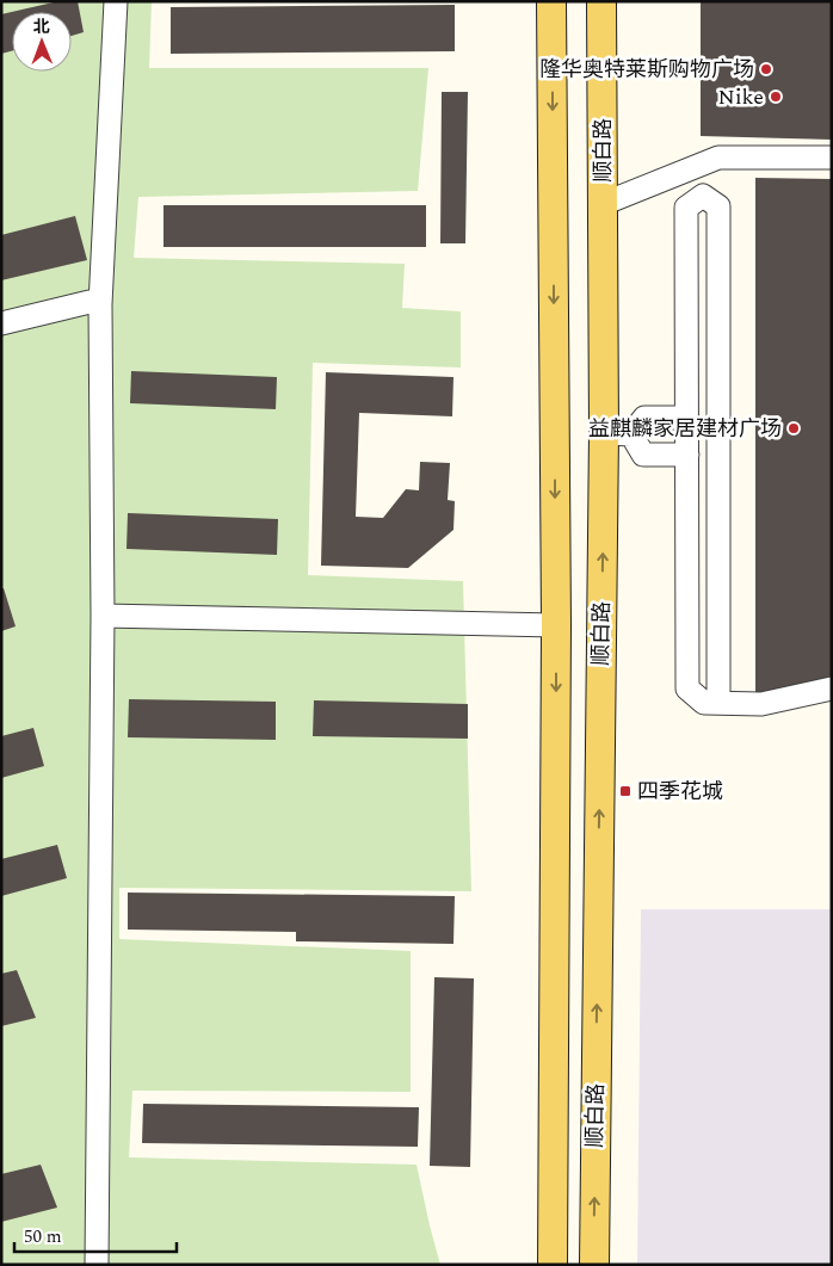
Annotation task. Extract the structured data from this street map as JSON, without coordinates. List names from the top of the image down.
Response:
{
  "streets": {
    "main road": ["顺白路"]
  },
  "places": {
    "other": ["隆华奥特莱斯购物广场", "Nike", "益麒麟家居建材广场"],
    "transit": ["四季花城"]
  },
  "scale_bar": "50 m",
  "north": "top"
}
